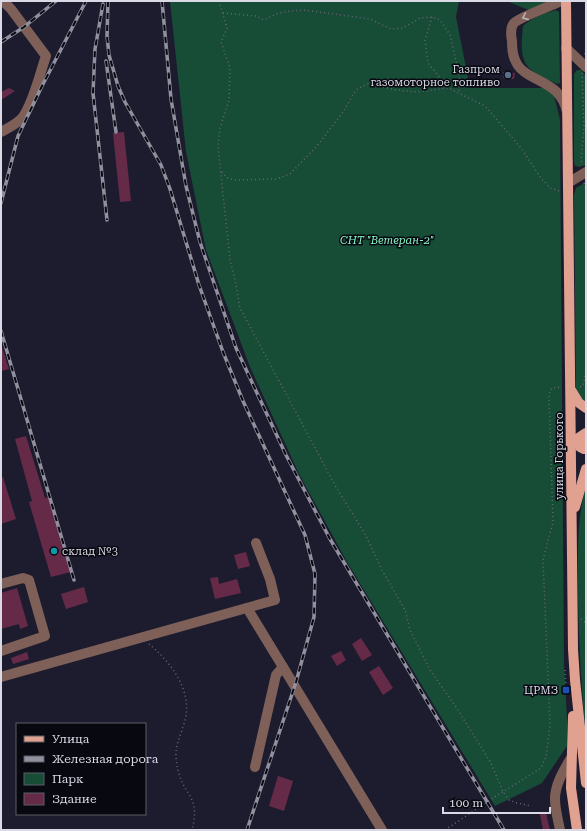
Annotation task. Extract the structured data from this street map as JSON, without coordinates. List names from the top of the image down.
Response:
{
  "streets": {
    "main road": ["улица Горького"]
  },
  "parks": ["СНТ \"Ветеран-2\""],
  "places": {
    "other": ["Газпром газомоторное топливо", "склад №3"],
    "transit": ["ЦРМЗ"]
  },
  "legend": [
    "Улица",
    "Железная дорога",
    "Парк",
    "Здание"
  ],
  "scale_bar": "100 m"
}
